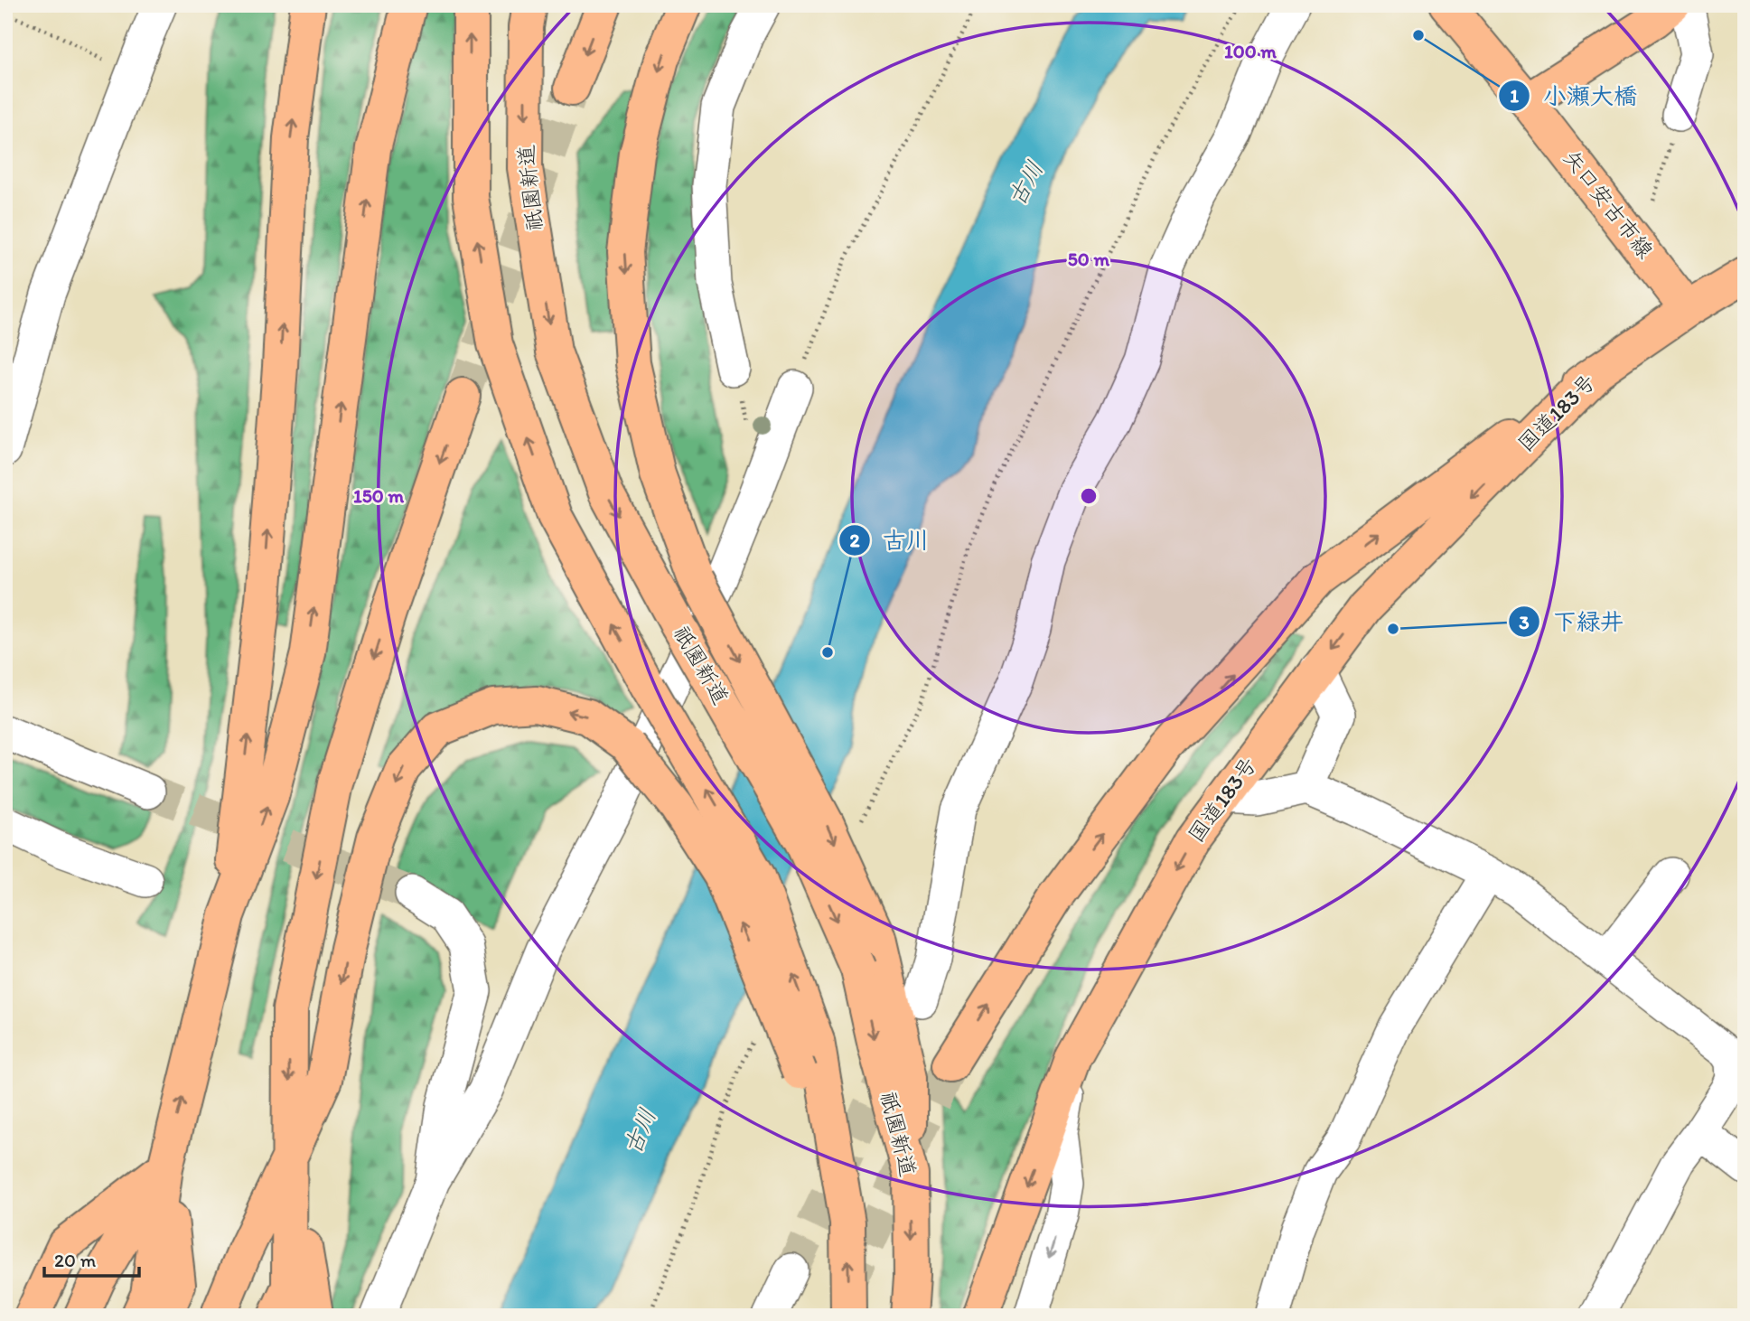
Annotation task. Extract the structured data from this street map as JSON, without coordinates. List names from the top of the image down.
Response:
{
  "streets": {
    "main road": ["祇園新道", "矢口安古市線", "国道183号"]
  },
  "crossings": [
    ["矢口安古市線", "国道183号"]
  ],
  "water": ["古川"],
  "places": ["小瀬大橋", "下緑井", "古川"],
  "scale_bar": "20 m",
  "rings": ["100 m", "50 m", "150 m"]
}
